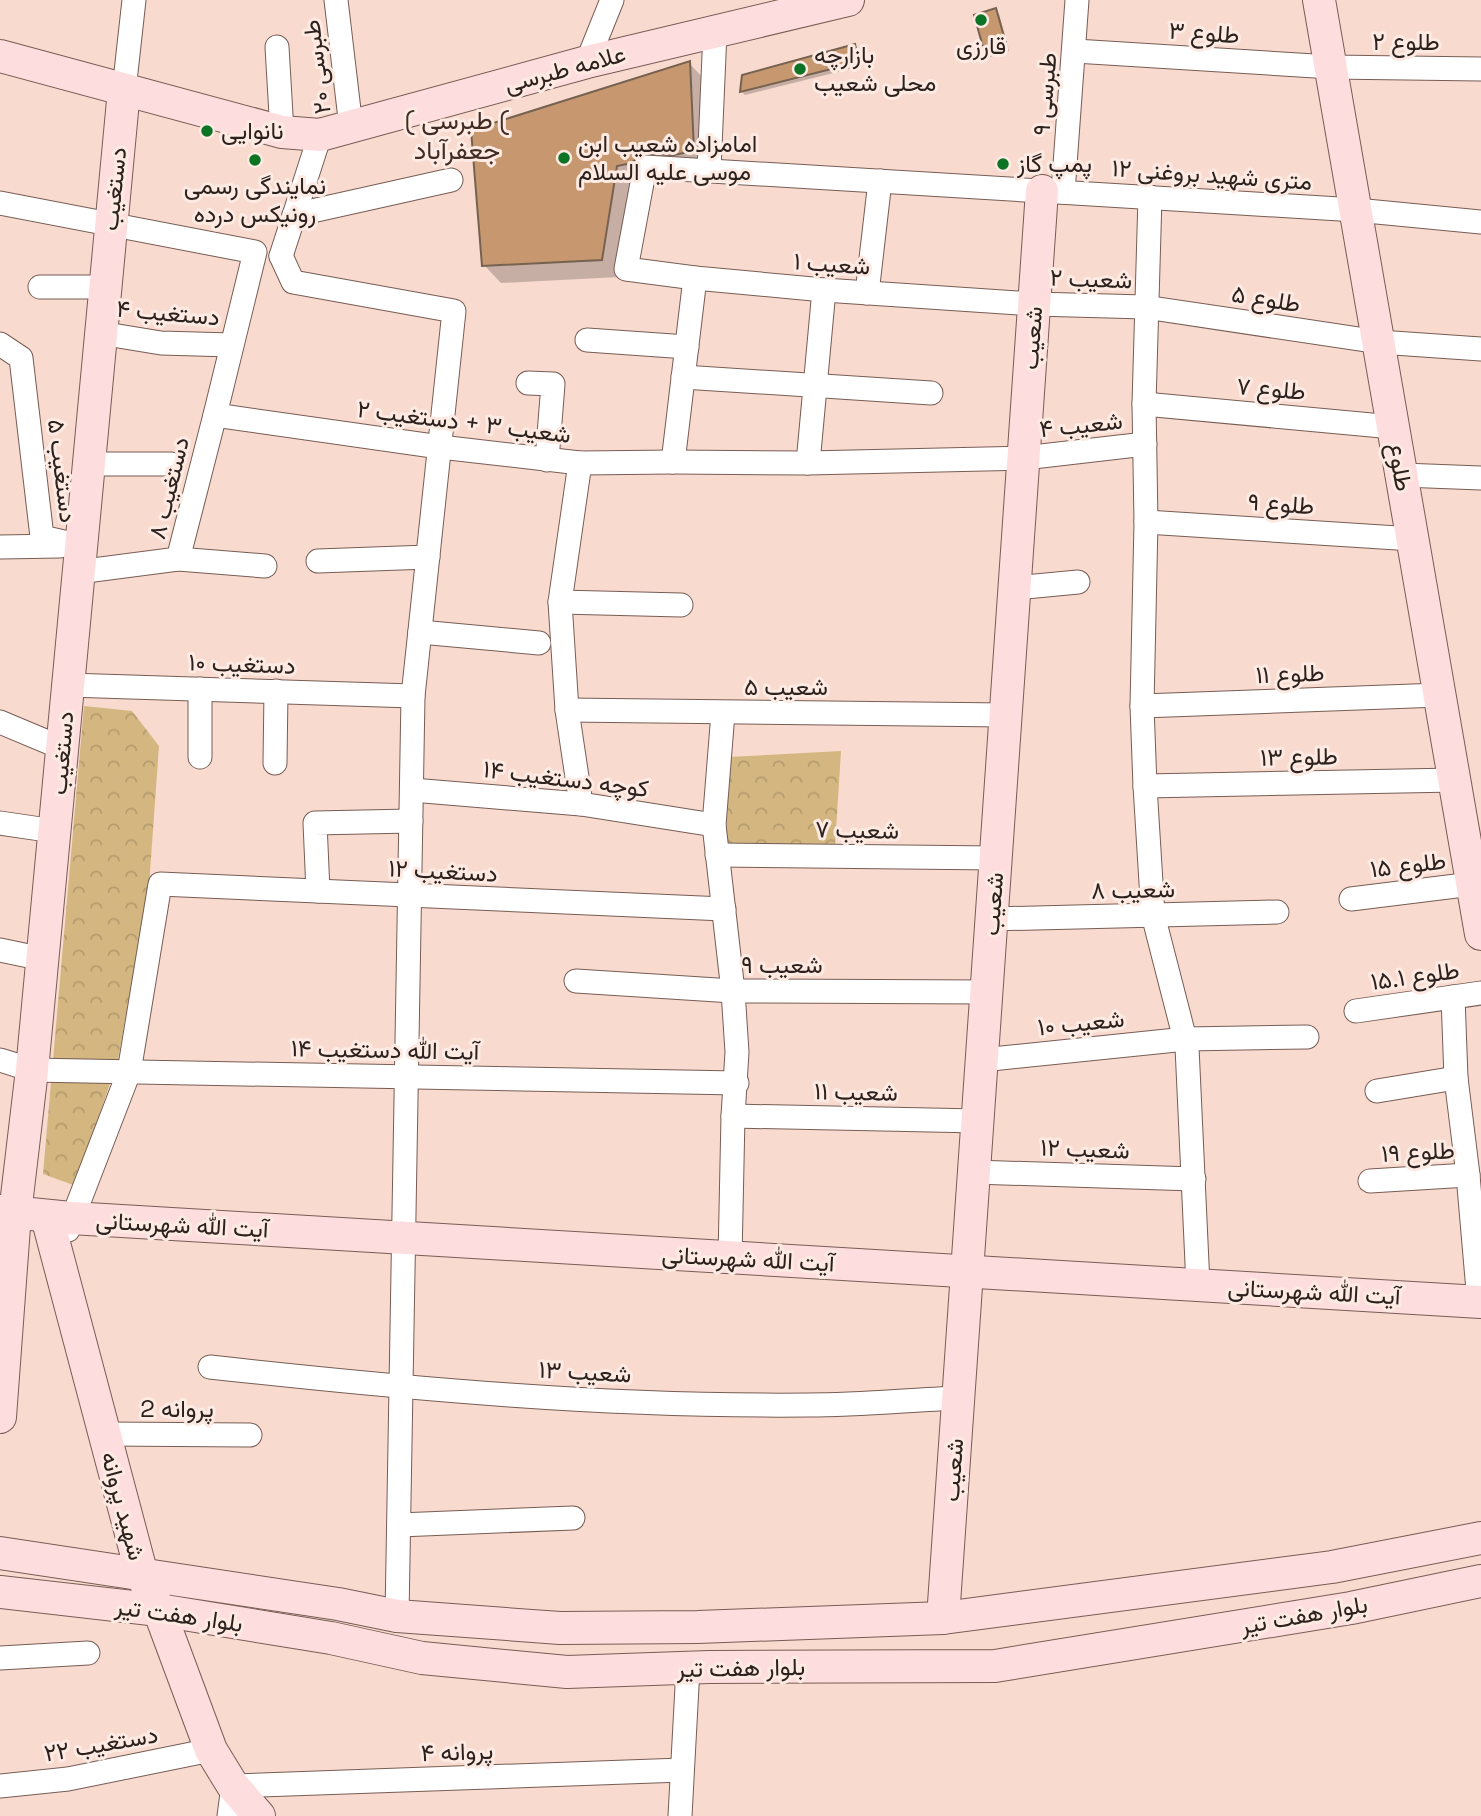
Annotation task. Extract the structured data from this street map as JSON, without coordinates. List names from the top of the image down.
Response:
{
  "streets": {
    "main road": [
      "علامه طبرسی",
      "دستغیب",
      "شعیب",
      "طلوع",
      "آیت الله شهرستانی",
      "شهید پروانه",
      "بلوار هفت تیر"
    ],
    "street": [
      "طلوع ۳",
      "طلوع ۲",
      "طبرسی ۲۰",
      "طبرسی ۹",
      "۱۲ متری شهید بروغنی",
      "شعیب ۱",
      "شعیب ۲",
      "طلوع ۵",
      "دستغیب ۴",
      "طلوع ۷",
      "شعیب ۳ + دستغیب ۲",
      "شعیب ۴",
      "دستغیب ۵",
      "دستغیب ۸",
      "طلوع ۹",
      "دستغیب ۱۰",
      "طلوع ۱۱",
      "شعیب ۵",
      "طلوع ۱۳",
      "کوچه دستغیب ۱۴",
      "شعیب ۷",
      "طلوع ۱۵",
      "دستغیب ۱۲",
      "شعیب ۸",
      "شعیب ۹",
      "طلوع ۱۵.۱",
      "شعیب ۱۰",
      "آیت الله دستغیب ۱۴",
      "شعیب ۱۱",
      "شعیب ۱۲",
      "طلوع ۱۹",
      "شعیب ۱۳",
      "پروانه 2",
      "دستغیب ۲۲",
      "پروانه ۴"
    ]
  },
  "crossings": [
    ["طلوع ۳", "طلوع ۲"],
    ["طلوع ۳", "طبرسی ۹"],
    ["طلوع ۳", "طلوع"],
    ["طلوع ۲", "طلوع"],
    ["طبرسی ۲۰", "علامه طبرسی"],
    ["علامه طبرسی", "دستغیب"],
    ["طبرسی ۹", "۱۲ متری شهید بروغنی"],
    ["طبرسی ۹", "شعیب"],
    ["۱۲ متری شهید بروغنی", "شعیب ۱"],
    ["۱۲ متری شهید بروغنی", "شعیب"],
    ["۱۲ متری شهید بروغنی", "طلوع"],
    ["دستغیب", "دستغیب ۴"],
    ["دستغیب", "دستغیب ۵"],
    ["دستغیب", "دستغیب ۸"],
    ["دستغیب", "دستغیب ۱۰"],
    ["دستغیب", "آیت الله دستغیب ۱۴"],
    ["دستغیب", "آیت الله شهرستانی"],
    ["شعیب ۱", "شعیب ۲"],
    ["شعیب ۱", "شعیب"],
    ["شعیب ۲", "طلوع ۵"],
    ["شعیب ۲", "شعیب"],
    ["طلوع ۵", "طلوع"],
    ["شعیب", "شعیب ۳ + دستغیب ۲"],
    ["شعیب", "شعیب ۴"],
    ["شعیب", "شعیب ۵"],
    ["شعیب", "شعیب ۷"],
    ["شعیب", "شعیب ۸"],
    ["شعیب", "شعیب ۹"],
    ["شعیب", "شعیب ۱۰"],
    ["شعیب", "شعیب ۱۱"],
    ["شعیب", "شعیب ۱۲"],
    ["شعیب", "آیت الله شهرستانی"],
    ["شعیب", "شعیب ۱۳"],
    ["شعیب", "بلوار هفت تیر"],
    ["طلوع ۷", "طلوع"],
    ["شعیب ۳ + دستغیب ۲", "شعیب ۴"],
    ["شعیب ۳ + دستغیب ۲", "دستغیب ۸"],
    ["طلوع", "طلوع ۹"],
    ["طلوع", "طلوع ۱۱"],
    ["طلوع", "طلوع ۱۳"],
    ["طلوع", "طلوع ۱۵"],
    ["دستغیب ۵", "دستغیب ۸"],
    ["دستغیب ۱۲", "آیت الله دستغیب ۱۴"],
    ["آیت الله شهرستانی", "شهید پروانه"],
    ["پروانه 2", "شهید پروانه"],
    ["شهید پروانه", "بلوار هفت تیر"],
    ["شهید پروانه", "دستغیب ۲۲"],
    ["شهید پروانه", "پروانه ۴"]
  ],
  "districts": ["( طبرسی ( جعفرآباد"],
  "places": [
    "قارزی",
    "بازارچه محلی شعیب",
    "نانوایی",
    "امامزاده شعیب ابن موسی علیه السلام",
    "نمایندگی رسمی رونیکس درده",
    "پمپ گاز"
  ]
}
